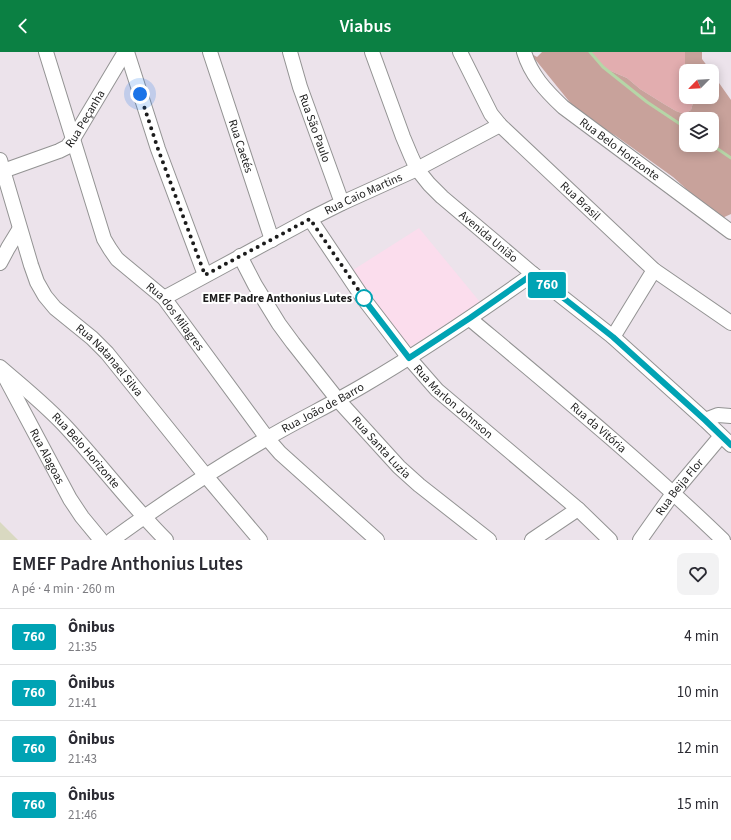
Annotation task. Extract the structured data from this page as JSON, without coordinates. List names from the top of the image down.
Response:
{
  "streets": {
    "street": [
      "Rua Peçanha",
      "Rua São Paulo",
      "Rua Caetés",
      "Rua Belo Horizonte",
      "Rua Caio Martins",
      "Rua Brasil",
      "Avenida União",
      "Rua dos Milagres",
      "Rua Natanael Silva",
      "Rua Marlon Johnson",
      "Rua João de Barro",
      "Rua da Vitória",
      "Rua Santa Luzia",
      "Rua Alagoas",
      "Rua Beija Flor"
    ]
  },
  "crossings": [
    ["Rua Peçanha", "Rua dos Milagres"],
    ["Rua Peçanha", "Rua Natanael Silva"],
    ["Rua São Paulo", "Rua Caio Martins"],
    ["Rua Caetés", "Rua Caio Martins"],
    ["Rua Belo Horizonte", "Rua João de Barro"],
    ["Rua Belo Horizonte", "Rua Alagoas"],
    ["Rua Caio Martins", "Rua Brasil"],
    ["Rua Caio Martins", "Avenida União"],
    ["Rua Caio Martins", "Rua dos Milagres"],
    ["Rua Caio Martins", "Rua Marlon Johnson"],
    ["Rua Caio Martins", "Rua Santa Luzia"],
    ["Avenida União", "Rua João de Barro"],
    ["Avenida União", "Rua Beija Flor"],
    ["Rua dos Milagres", "Rua João de Barro"],
    ["Rua Natanael Silva", "Rua João de Barro"],
    ["Rua Marlon Johnson", "Rua João de Barro"],
    ["Rua João de Barro", "Rua da Vitória"],
    ["Rua João de Barro", "Rua Santa Luzia"],
    ["Rua da Vitória", "Rua Beija Flor"]
  ],
  "places": ["EMEF Padre Anthonius Lutes"],
  "lines": ["bus line 760"],
  "north": "bottom left",
  "page": {
    "header": "Viabus",
    "on_map": "760",
    "heading": ["EMEF Padre Anthonius Lutes", "A pé · 4 min · 260 m"],
    "list": [
      {
        "mark": "760",
        "name": "Ônibus",
        "note": "21:35",
        "value": "4 min"
      },
      {
        "mark": "760",
        "name": "Ônibus",
        "note": "21:41",
        "value": "10 min"
      },
      {
        "mark": "760",
        "name": "Ônibus",
        "note": "21:43",
        "value": "12 min"
      },
      {
        "mark": "760",
        "name": "Ônibus",
        "note": "21:46",
        "value": "15 min"
      }
    ]
  }
}
